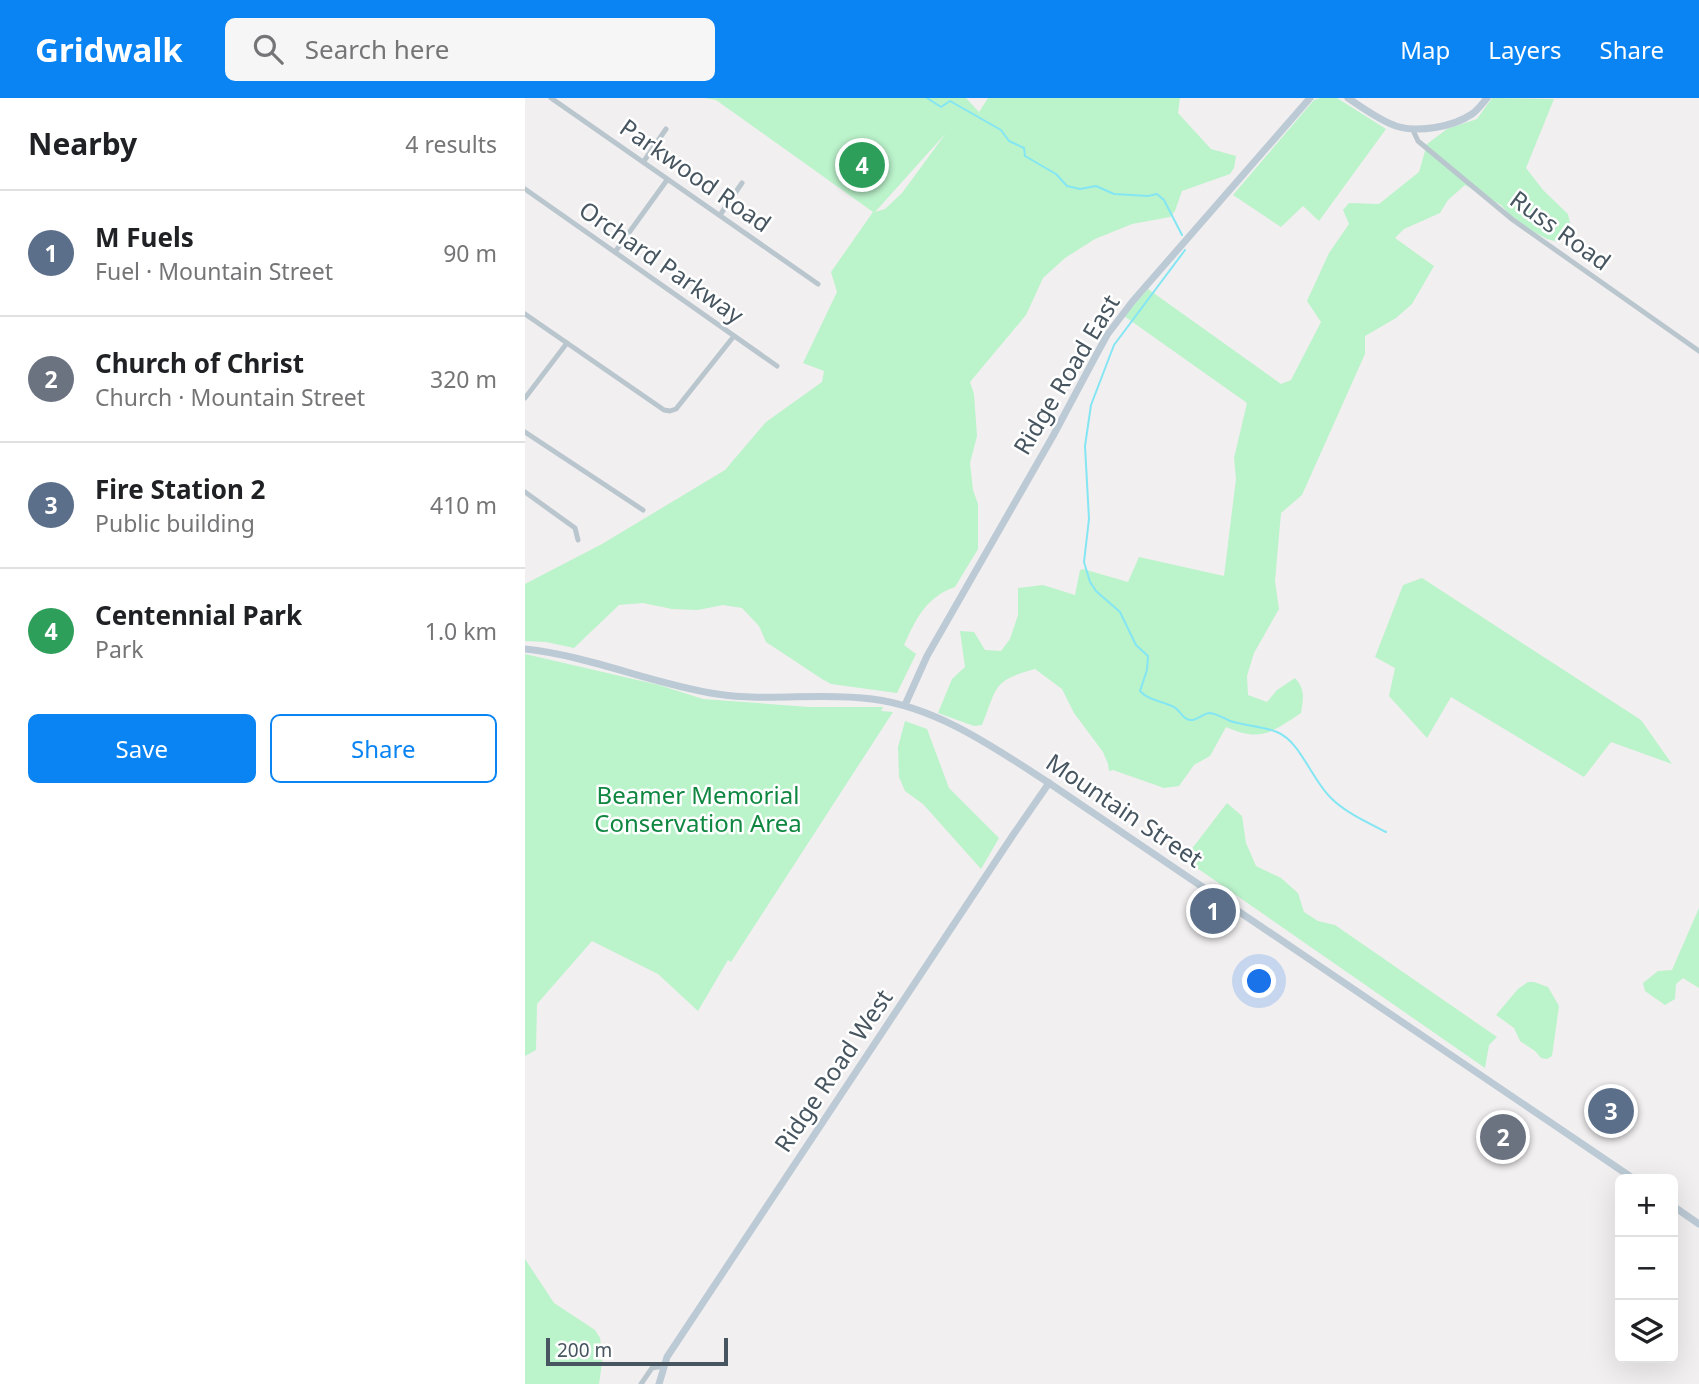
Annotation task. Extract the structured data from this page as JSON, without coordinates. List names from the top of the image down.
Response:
{
  "streets": {
    "main road": ["Ridge Road East", "Mountain Street", "Ridge Road West"],
    "street": ["Parkwood Road", "Russ Road", "Orchard Parkway"]
  },
  "crossings": [
    ["Ridge Road East", "Mountain Street"],
    ["Mountain Street", "Ridge Road West"]
  ],
  "parks": ["Beamer Memorial Conservation Area"],
  "scale_bar": "200 m",
  "page": {
    "header": "Gridwalk",
    "search": "Search here",
    "nav": ["Map", "Layers", "Share"],
    "heading": ["Nearby", "4 results"],
    "pins": [
      "4",
      "1",
      "3",
      "2"
    ],
    "list": [
      {
        "mark": "1",
        "name": "M Fuels",
        "note": "Fuel · Mountain Street",
        "value": "90 m"
      },
      {
        "mark": "2",
        "name": "Church of Christ",
        "note": "Church · Mountain Street",
        "value": "320 m"
      },
      {
        "mark": "3",
        "name": "Fire Station 2",
        "note": "Public building",
        "value": "410 m"
      },
      {
        "mark": "4",
        "name": "Centennial Park",
        "note": "Park",
        "value": "1.0 km"
      }
    ],
    "buttons": ["Save", "Share"],
    "map_buttons": ["+", "−"],
    "scale": "200 m"
  }
}
